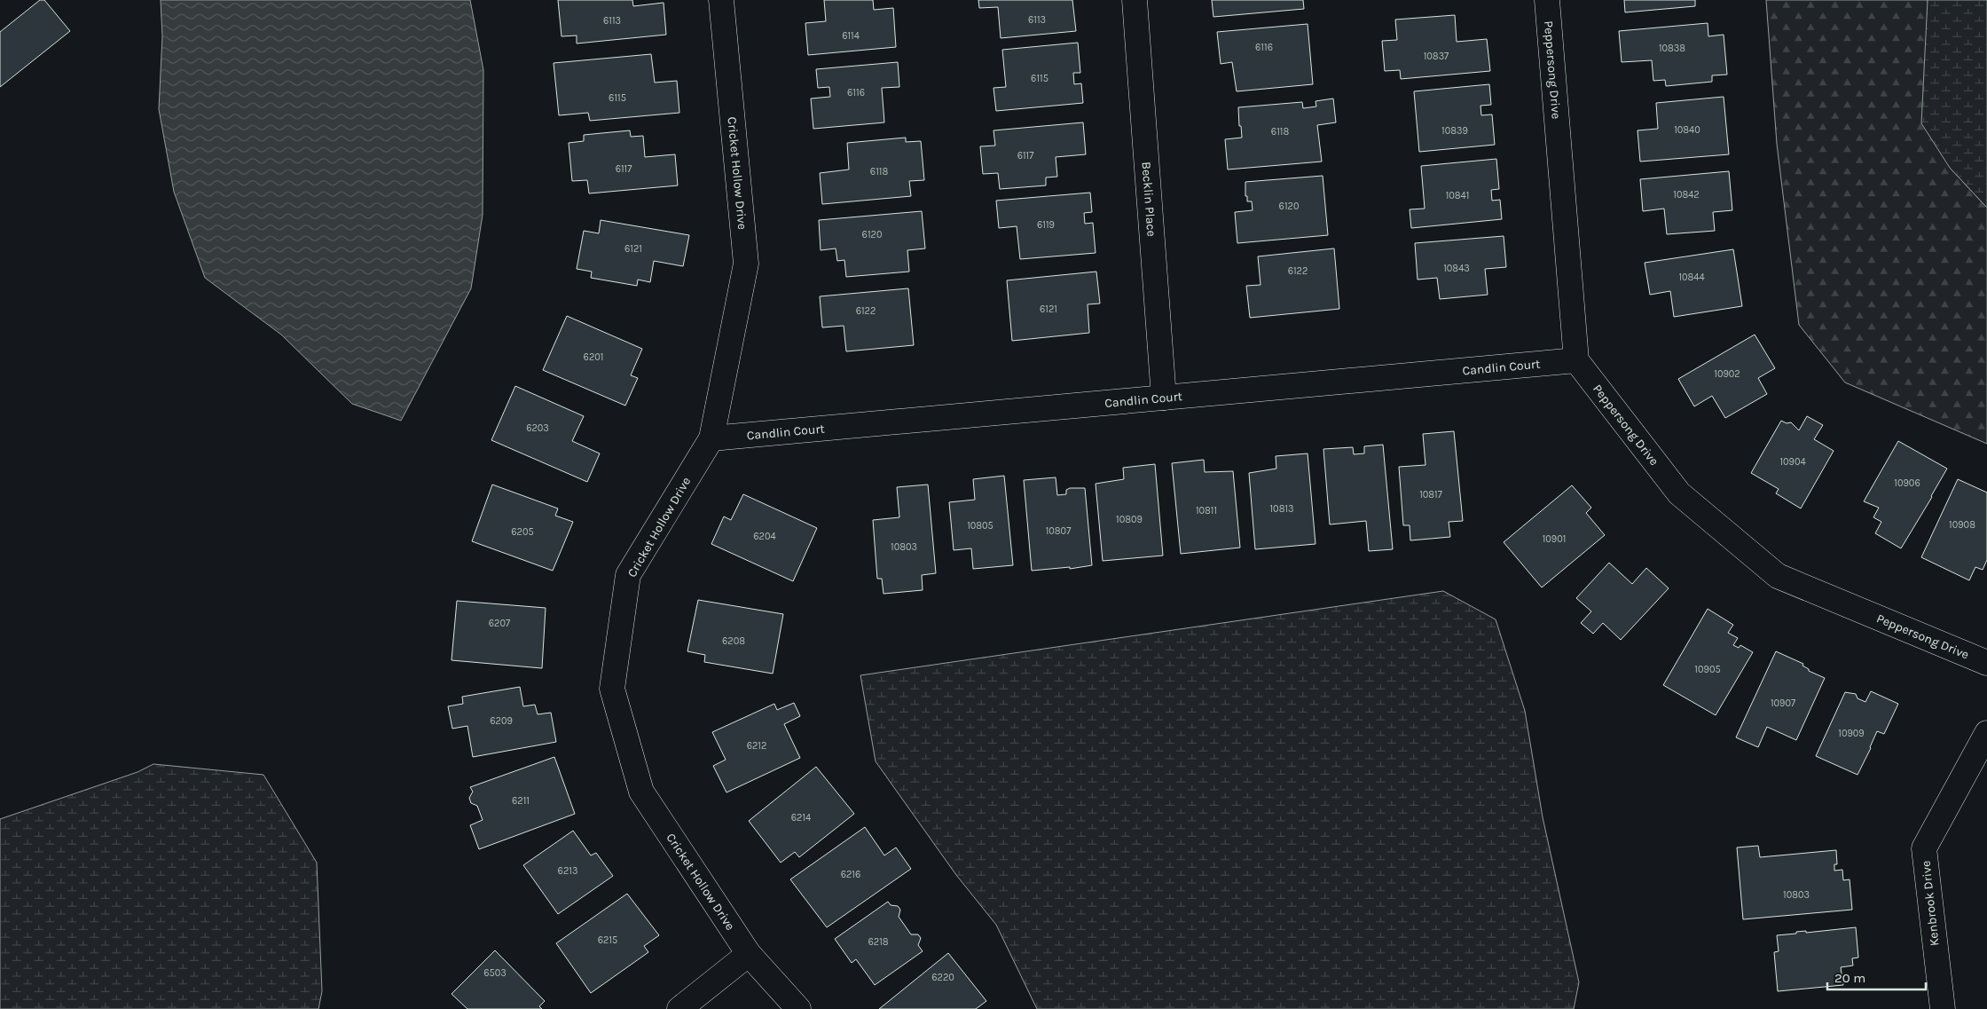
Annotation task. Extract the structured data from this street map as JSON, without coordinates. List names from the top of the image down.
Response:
{
  "streets": {
    "street": [
      "Peppersong Drive",
      "Cricket Hollow Drive",
      "Becklin Place",
      "Candlin Court",
      "Kenbrook Drive"
    ]
  },
  "crossings": [
    ["Peppersong Drive", "Candlin Court"],
    ["Cricket Hollow Drive", "Candlin Court"],
    ["Becklin Place", "Candlin Court"]
  ],
  "house_numbers": [
    "6113",
    "6113",
    "6114",
    "6116",
    "10838",
    "10837",
    "6115",
    "6116",
    "6115",
    "10840",
    "10839",
    "6118",
    "6117",
    "6117",
    "6118",
    "10842",
    "10841",
    "6120",
    "6119",
    "6120",
    "6121",
    "10843",
    "6122",
    "10844",
    "6121",
    "6122",
    "6201",
    "10902",
    "6203",
    "10904",
    "10906",
    "10817",
    "10813",
    "10811",
    "10809",
    "10908",
    "10805",
    "10807",
    "6205",
    "6204",
    "10901",
    "10803",
    "6207",
    "6208",
    "10905",
    "10907",
    "6209",
    "10909",
    "6212",
    "6211",
    "6214",
    "6213",
    "6216",
    "10803",
    "6215",
    "6218",
    "6503",
    "6220"
  ],
  "scale_bar": "20 m"
}
